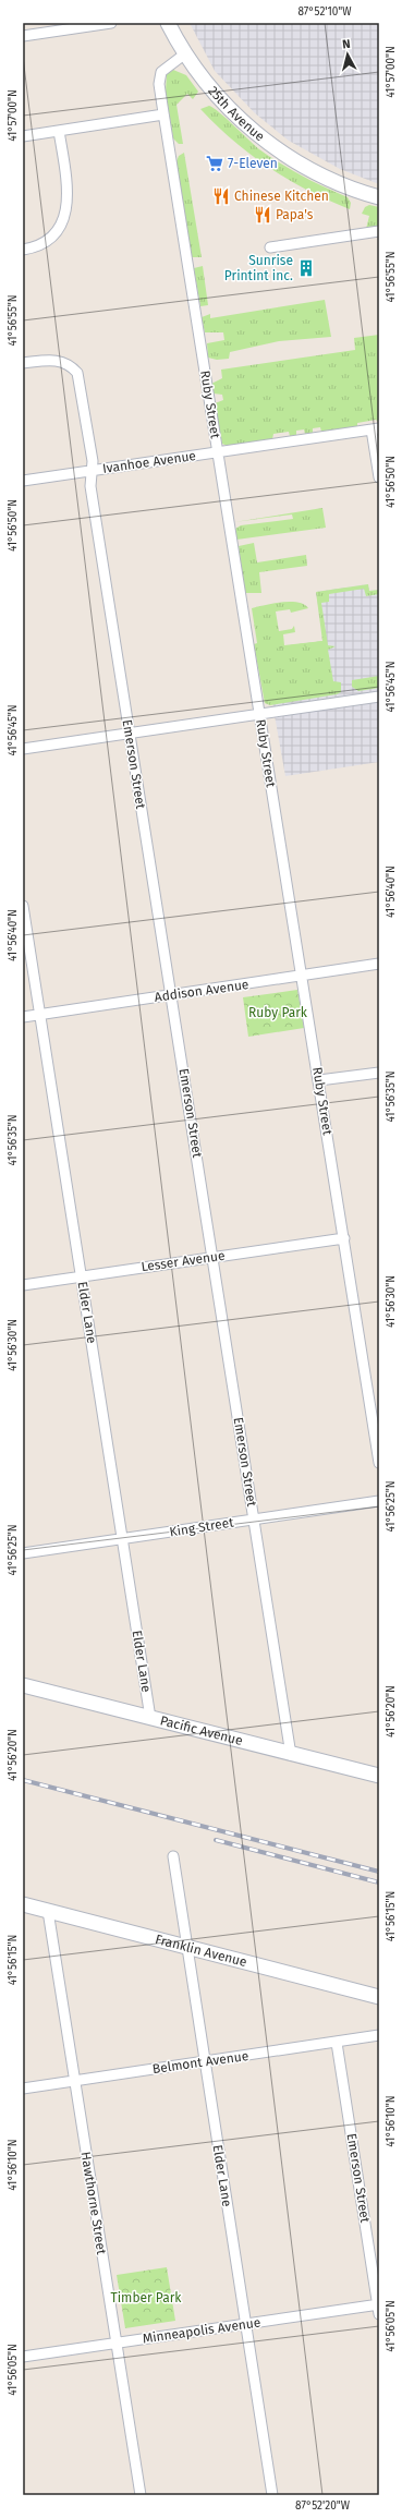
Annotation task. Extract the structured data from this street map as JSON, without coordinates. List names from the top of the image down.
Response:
{
  "streets": {
    "street": [
      "25th Avenue",
      "Ruby Street",
      "Ivanhoe Avenue",
      "Emerson Street",
      "Addison Avenue",
      "Lesser Avenue",
      "Elder Lane",
      "King Street",
      "Pacific Avenue",
      "Franklin Avenue",
      "Belmont Avenue",
      "Hawthorne Street",
      "Minneapolis Avenue"
    ]
  },
  "crossings": [
    ["25th Avenue", "Ruby Street"],
    ["Ruby Street", "Ivanhoe Avenue"],
    ["Ruby Street", "Addison Avenue"],
    ["Ruby Street", "Lesser Avenue"],
    ["Ivanhoe Avenue", "Emerson Street"],
    ["Emerson Street", "Addison Avenue"],
    ["Emerson Street", "Lesser Avenue"],
    ["Emerson Street", "King Street"],
    ["Emerson Street", "Pacific Avenue"],
    ["Emerson Street", "Belmont Avenue"],
    ["Emerson Street", "Minneapolis Avenue"],
    ["Addison Avenue", "Elder Lane"],
    ["Lesser Avenue", "Elder Lane"],
    ["Elder Lane", "King Street"],
    ["Elder Lane", "Pacific Avenue"],
    ["Elder Lane", "Franklin Avenue"],
    ["Elder Lane", "Belmont Avenue"],
    ["Elder Lane", "Minneapolis Avenue"],
    ["Franklin Avenue", "Hawthorne Street"],
    ["Belmont Avenue", "Hawthorne Street"],
    ["Hawthorne Street", "Minneapolis Avenue"]
  ],
  "parks": ["Ruby Park", "Timber Park"],
  "places": {
    "supermarket": ["7-Eleven"],
    "restaurant": ["Chinese Kitchen", "Papa's"],
    "building": ["Sunrise Printint inc."]
  },
  "north": "top",
  "coordinates": [
    "87°52'10\"W",
    "41°57'00\"N",
    "41°56'55\"N",
    "41°56'50\"N",
    "41°56'45\"N",
    "41°56'40\"N",
    "41°56'35\"N",
    "41°56'30\"N",
    "41°56'25\"N",
    "41°56'20\"N",
    "41°56'15\"N",
    "41°56'10\"N",
    "41°56'05\"N",
    "87°52'20\"W"
  ]
}
